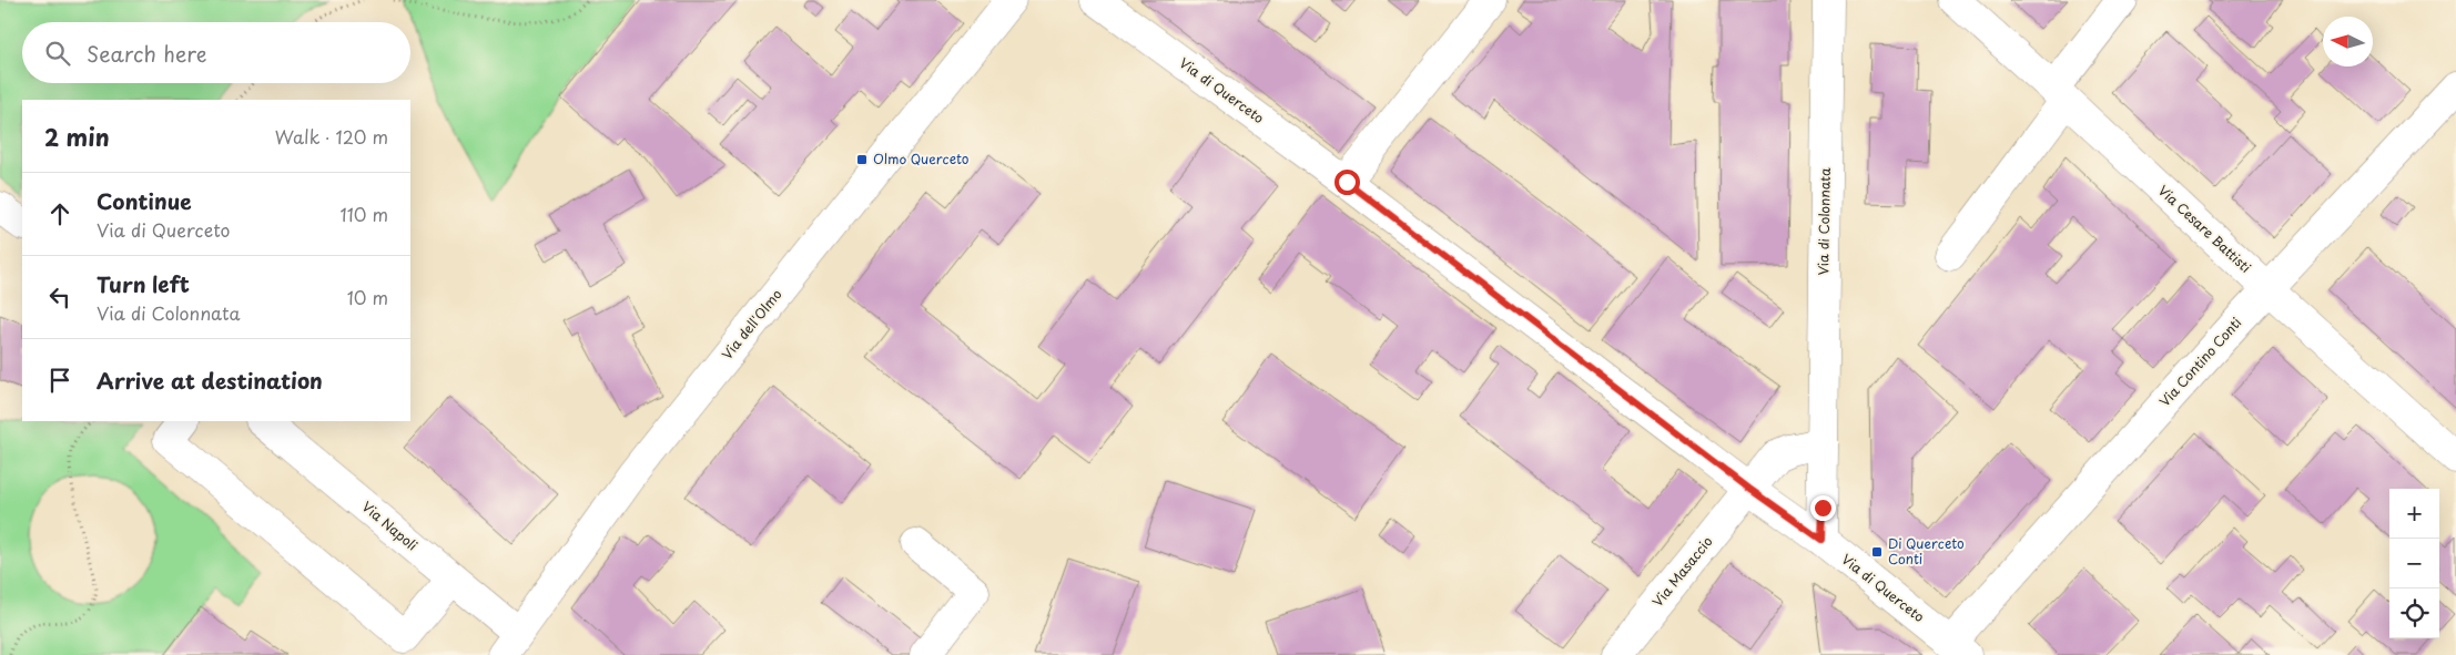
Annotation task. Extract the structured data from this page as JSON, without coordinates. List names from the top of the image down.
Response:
{
  "streets": {
    "street": [
      "Via di Querceto",
      "Via di Colonnata",
      "Via Cesare Battisti",
      "Via dell'Olmo",
      "Via Contino Conti",
      "Via Napoli",
      "Via Masaccio"
    ]
  },
  "crossings": [
    ["Via di Querceto", "Via di Colonnata"],
    ["Via di Querceto", "Via Contino Conti"],
    ["Via di Querceto", "Via Masaccio"],
    ["Via Cesare Battisti", "Via Contino Conti"],
    ["Via dell'Olmo", "Via Napoli"]
  ],
  "places": {
    "transit": ["Olmo Querceto", "Di Querceto Conti"]
  },
  "north": "left",
  "page": {
    "search": "Search here",
    "heading": ["2 min", "Walk · 120 m"],
    "list": [
      ["Continue", "Via di Querceto", "110 m"],
      ["Turn left", "Via di Colonnata", "10 m"],
      "Arrive at destination"
    ],
    "map_buttons": ["+", "−"]
  }
}
